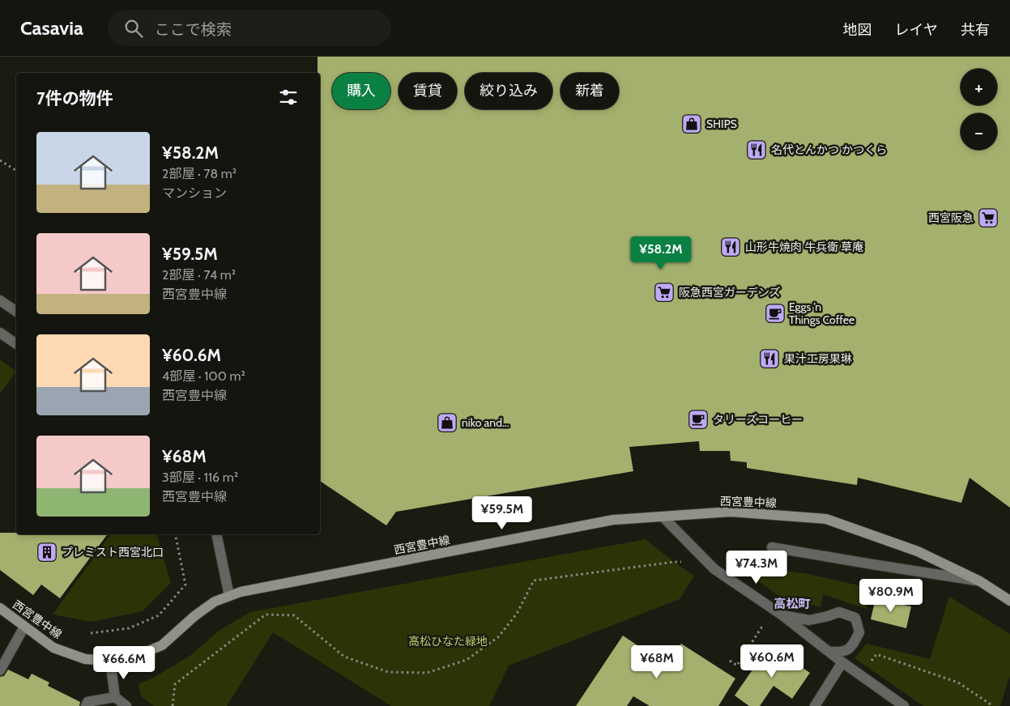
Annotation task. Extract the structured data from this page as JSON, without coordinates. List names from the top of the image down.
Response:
{
  "streets": {
    "main road": ["西宮豊中線"]
  },
  "districts": ["高松町"],
  "parks": ["高松ひなた緑地"],
  "places": {
    "shop": ["SHIPS", "niko and..."],
    "restaurant": ["名代とんかつ かつくら", "山形牛焼肉 牛兵衛 草庵", "果汁工房果琳"],
    "supermarket": ["西宮阪急", "阪急西宮ガーデンズ"],
    "cafe": ["Eggs ’n Things Coffee", "タリーズコーヒー"],
    "building": ["プレミスト西宮北口"]
  },
  "page": {
    "header": "Casavia",
    "search": "ここで検索",
    "nav": ["地図", "レイヤ", "共有"],
    "map_buttons": ["+", "−"],
    "chip": [
      "購入",
      "賃貸",
      "絞り込み",
      "新着"
    ],
    "heading": "7件の物件",
    "list": [
      {
        "name": "¥58.2M",
        "note": "2部屋 · 78 m² · マンション"
      },
      {
        "name": "¥59.5M",
        "note": "2部屋 · 74 m² · 西宮豊中線"
      },
      {
        "name": "¥60.6M",
        "note": "4部屋 · 100 m² · 西宮豊中線"
      },
      {
        "name": "¥68M",
        "note": "3部屋 · 116 m² · 西宮豊中線"
      }
    ],
    "price": [
      "¥58.2M",
      "¥59.5M",
      "¥74.3M",
      "¥80.9M",
      "¥60.6M",
      "¥68M",
      "¥66.6M"
    ]
  }
}
